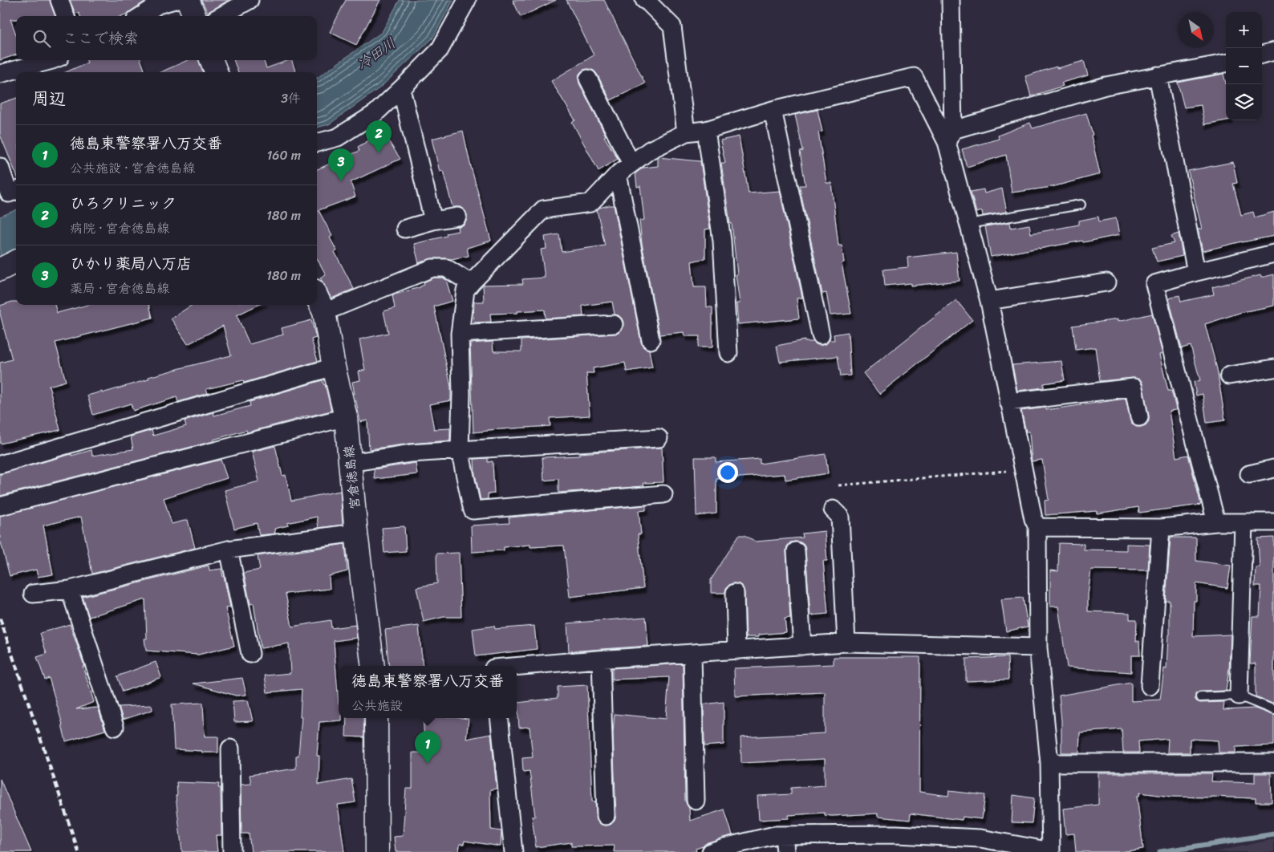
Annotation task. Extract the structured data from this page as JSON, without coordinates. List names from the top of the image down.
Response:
{
  "streets": {
    "main road": ["宮倉徳島線"]
  },
  "water": ["冷田川"],
  "north": "bottom right",
  "page": {
    "map_buttons": ["+", "−"],
    "search": "ここで検索",
    "heading": ["周辺", "3件"],
    "pins": ["2", "3", "1"],
    "list": [
      {
        "mark": "1",
        "name": "徳島東警察署八万交番",
        "note": "公共施設 · 宮倉徳島線",
        "value": "160 m"
      },
      {
        "mark": "2",
        "name": "ひろクリニック",
        "note": "病院 · 宮倉徳島線",
        "value": "180 m"
      },
      {
        "mark": "3",
        "name": "ひかり薬局八万店",
        "note": "薬局 · 宮倉徳島線",
        "value": "180 m"
      }
    ],
    "popup": ["徳島東警察署八万交番", "公共施設"]
  }
}
